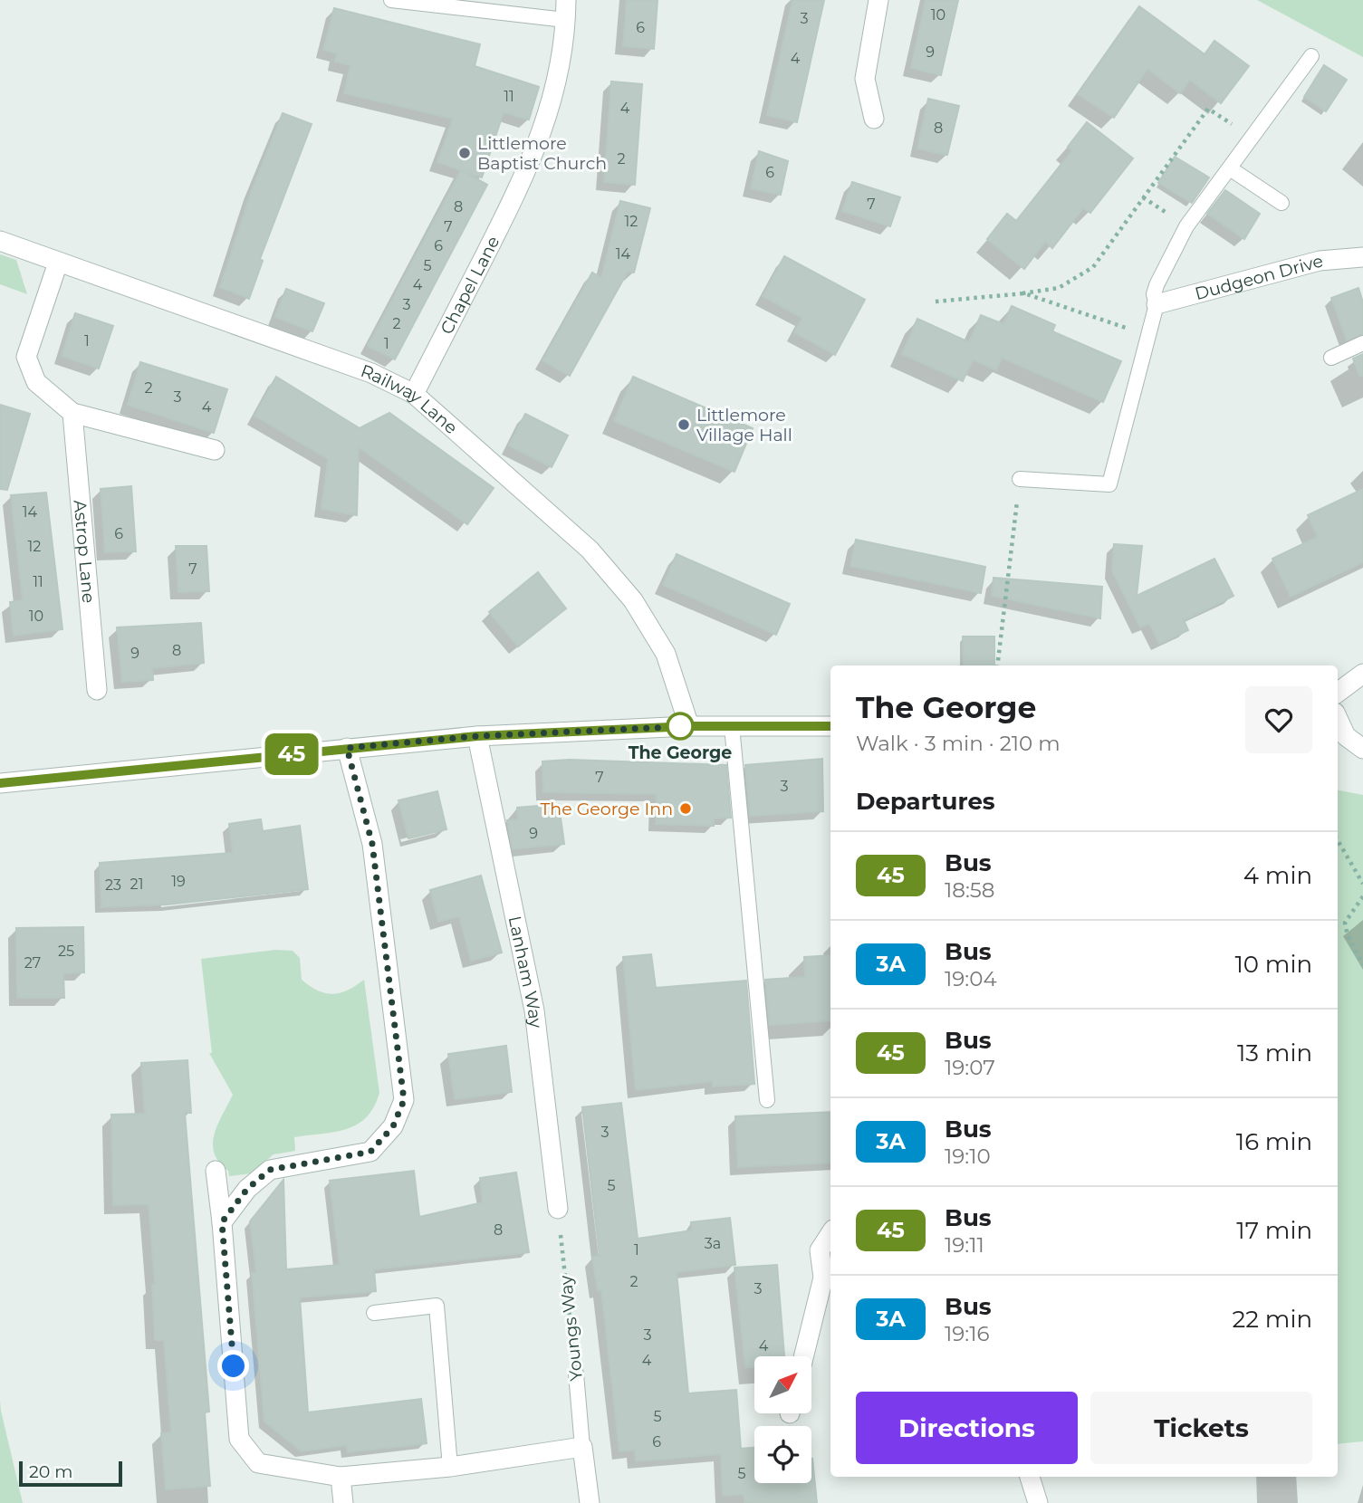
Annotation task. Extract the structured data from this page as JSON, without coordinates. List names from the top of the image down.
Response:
{
  "streets": {
    "street": [
      "Dudgeon Drive",
      "Chapel Lane",
      "Railway Lane",
      "Astrop Lane",
      "Lanham Way",
      "Youngs Way"
    ]
  },
  "crossings": [
    ["Chapel Lane", "Railway Lane"],
    ["Lanham Way", "Youngs Way"]
  ],
  "places": [
    "Littlemore Baptist Church",
    "Littlemore Village Hall",
    "The George",
    "The George Inn"
  ],
  "lines": ["bus line 45"],
  "house_numbers": [
    "10",
    "3",
    "6",
    "9",
    "4",
    "11",
    "4",
    "8",
    "2",
    "6",
    "7",
    "8",
    "12",
    "7",
    "6",
    "14",
    "5",
    "4",
    "3",
    "2",
    "1",
    "1",
    "2",
    "3",
    "4",
    "14",
    "6",
    "12",
    "7",
    "11",
    "10",
    "8",
    "9",
    "7",
    "3",
    "9",
    "19",
    "21",
    "23",
    "25",
    "27",
    "3",
    "5",
    "8",
    "3a",
    "1",
    "2",
    "3",
    "3",
    "4",
    "4",
    "5",
    "6",
    "5"
  ],
  "scale_bar": "20 m",
  "north": "top right",
  "page": {
    "on_map": "45",
    "heading": [
      ["The George", "Walk · 3 min · 210 m"],
      "Departures"
    ],
    "list": [
      {
        "mark": "45",
        "name": "Bus",
        "note": "18:58",
        "value": "4 min"
      },
      {
        "mark": "3A",
        "name": "Bus",
        "note": "19:04",
        "value": "10 min"
      },
      {
        "mark": "45",
        "name": "Bus",
        "note": "19:07",
        "value": "13 min"
      },
      {
        "mark": "3A",
        "name": "Bus",
        "note": "19:10",
        "value": "16 min"
      },
      {
        "mark": "45",
        "name": "Bus",
        "note": "19:11",
        "value": "17 min"
      },
      {
        "mark": "3A",
        "name": "Bus",
        "note": "19:16",
        "value": "22 min"
      }
    ],
    "buttons": ["Directions", "Tickets"],
    "scale": "20 m"
  }
}
